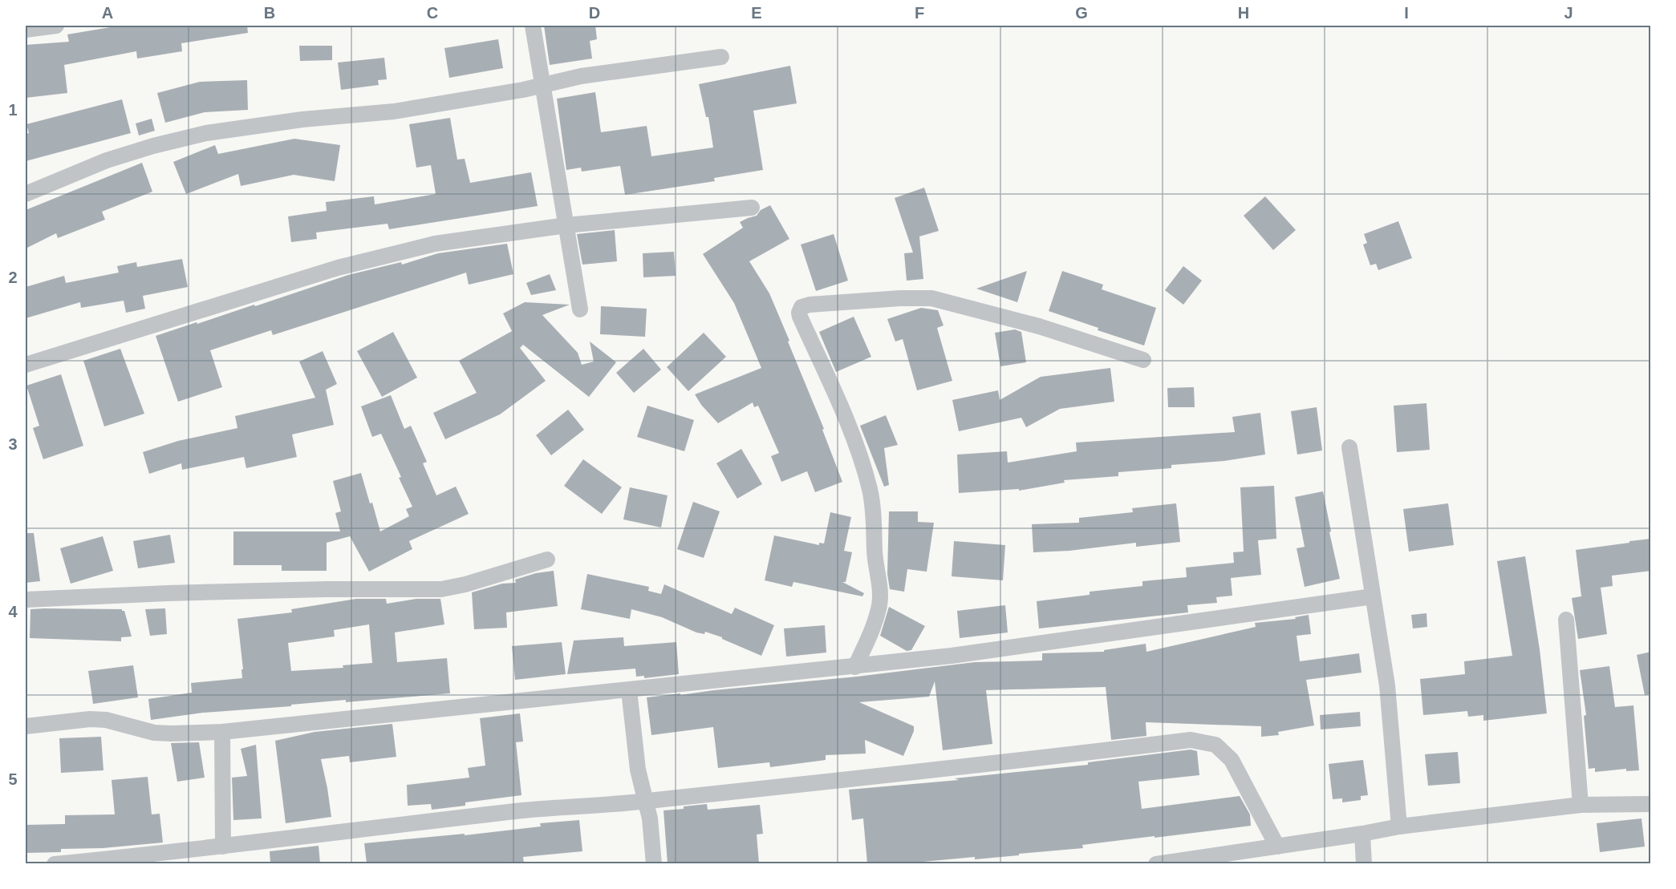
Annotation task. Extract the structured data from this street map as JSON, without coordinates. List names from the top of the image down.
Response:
{
  "grid": {
    "columns": [
      "A",
      "B",
      "C",
      "D",
      "E",
      "F",
      "G",
      "H",
      "I",
      "J"
    ],
    "rows": [
      "1",
      "2",
      "3",
      "4",
      "5"
    ]
  }
}
